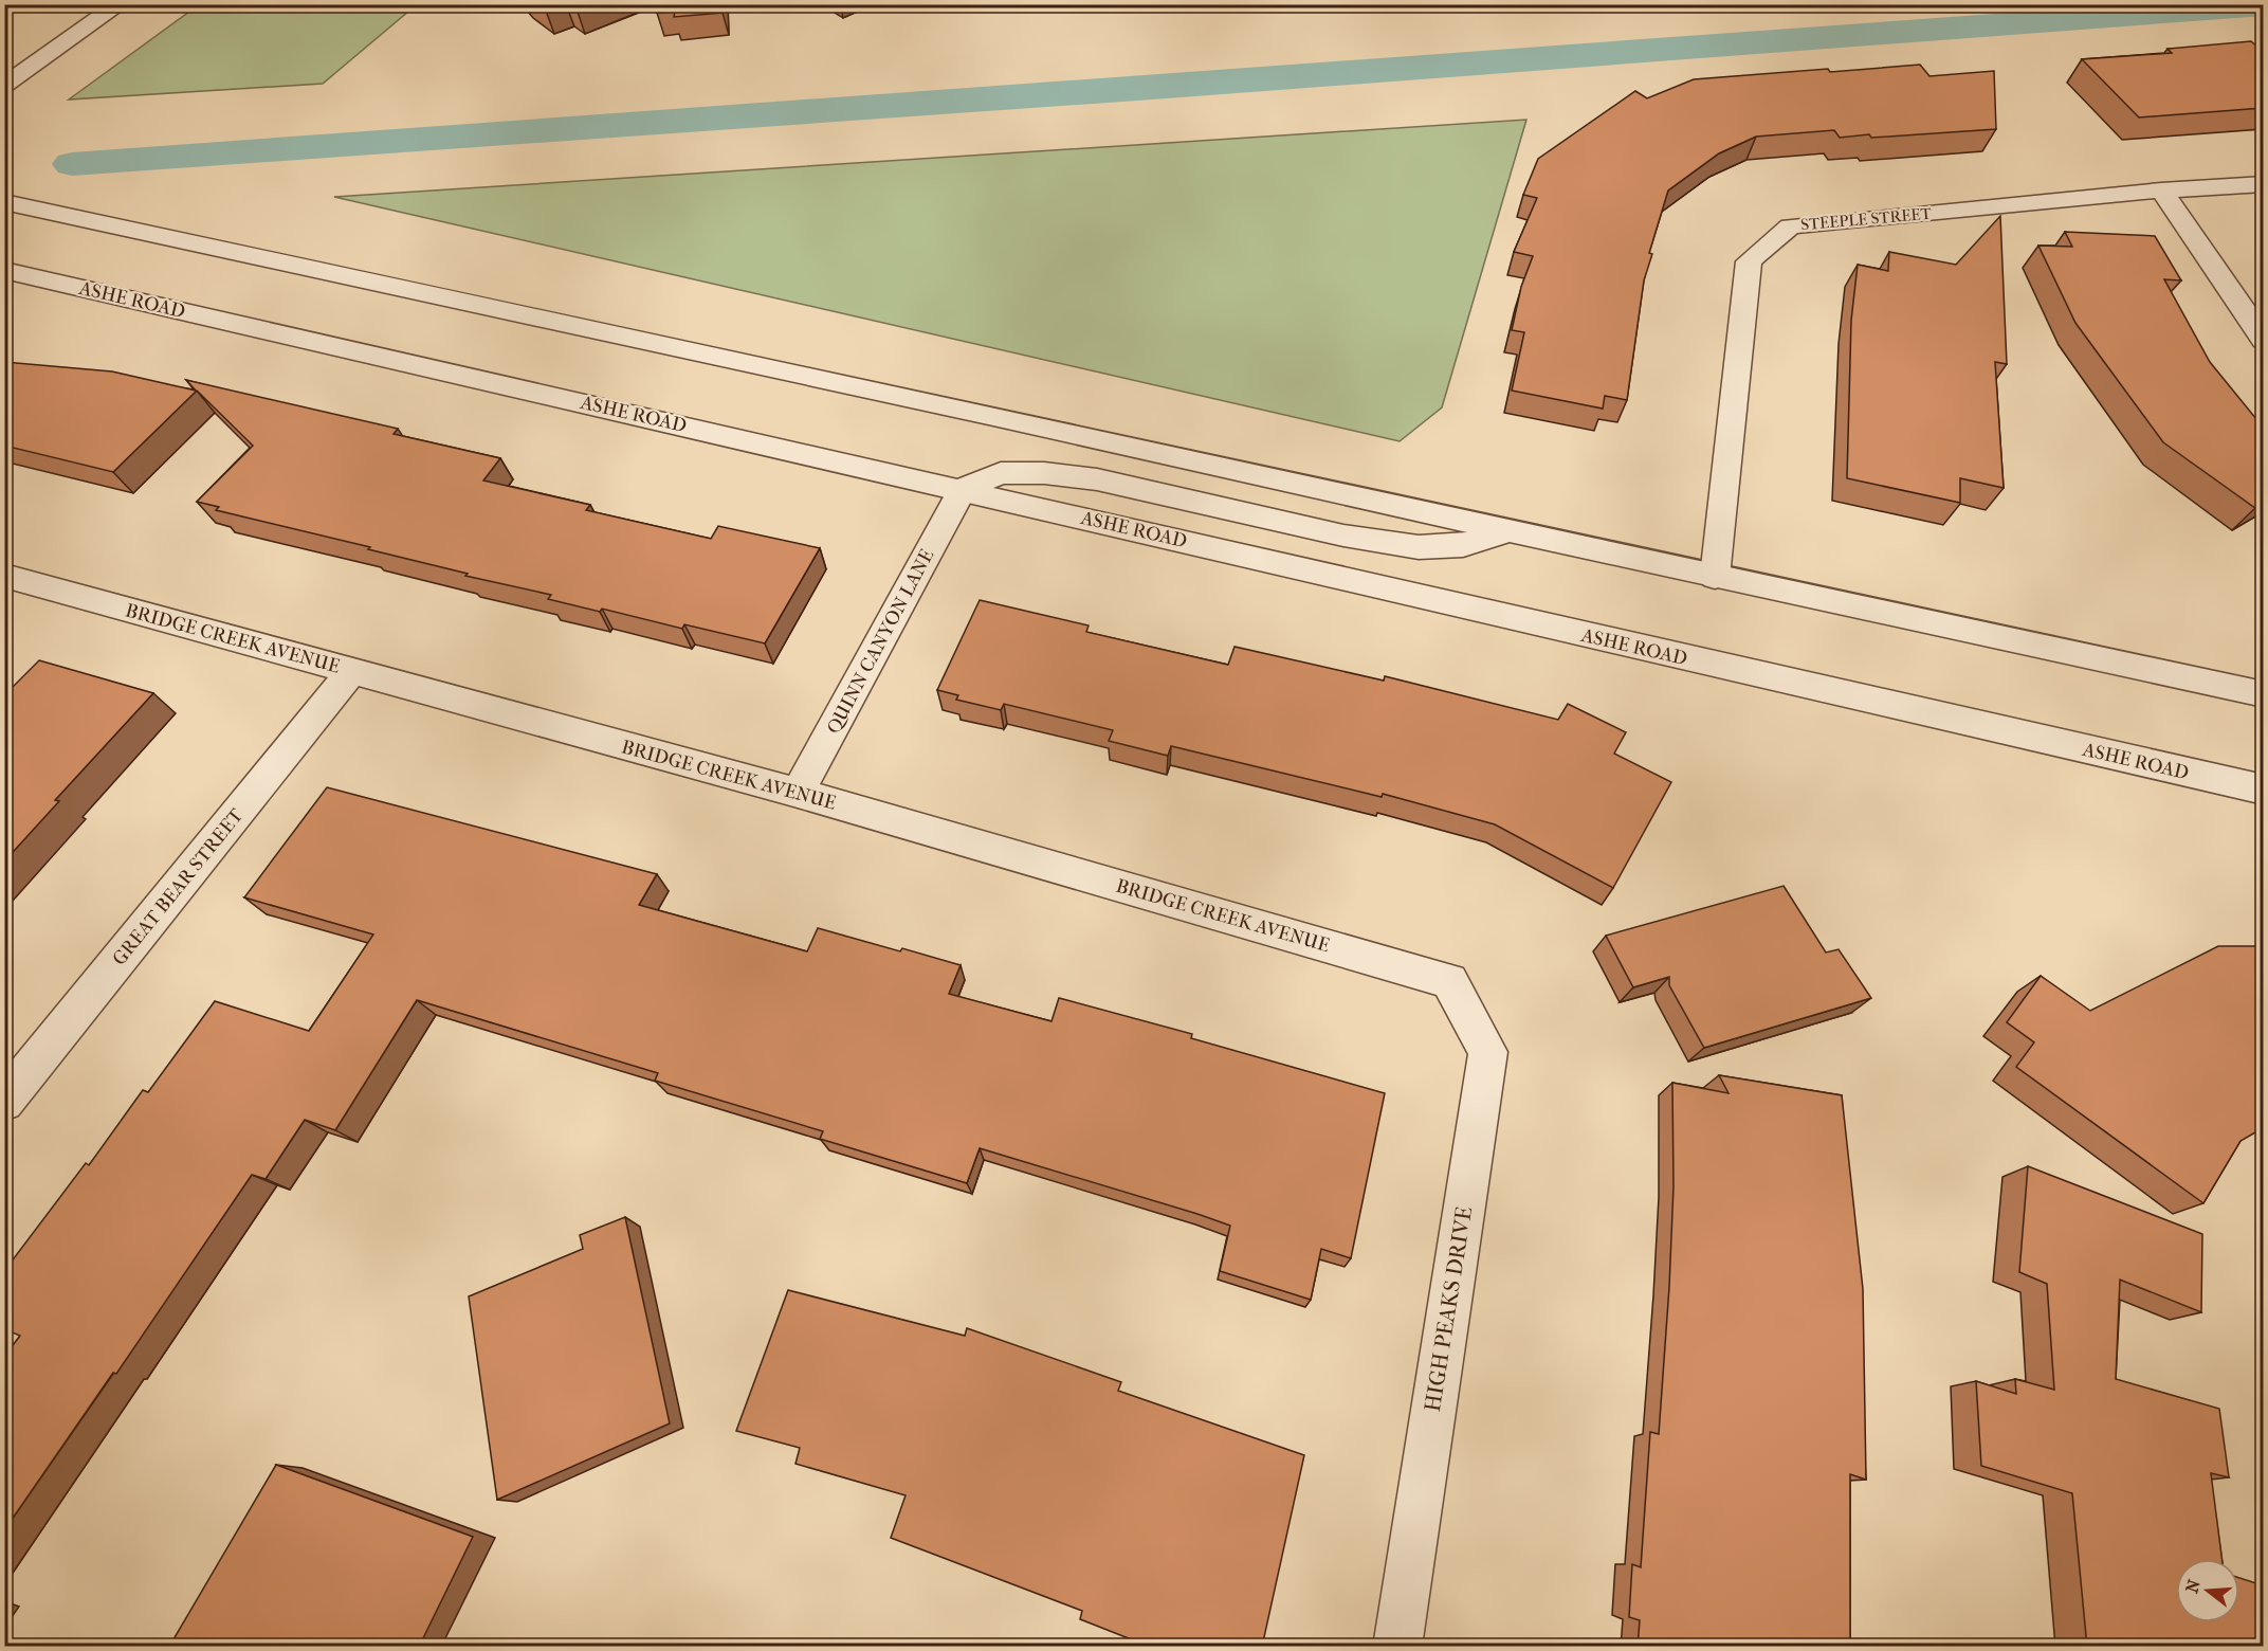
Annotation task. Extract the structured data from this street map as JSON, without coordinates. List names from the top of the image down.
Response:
{
  "streets": {
    "street": [
      "STEEPLE STREET",
      "ASHE ROAD",
      "BRIDGE CREEK AVENUE",
      "QUINN CANYON LANE",
      "GREAT BEAR STREET",
      "HIGH PEAKS DRIVE"
    ]
  },
  "crossings": [
    ["ASHE ROAD", "QUINN CANYON LANE"],
    ["BRIDGE CREEK AVENUE", "QUINN CANYON LANE"],
    ["BRIDGE CREEK AVENUE", "GREAT BEAR STREET"],
    ["BRIDGE CREEK AVENUE", "HIGH PEAKS DRIVE"]
  ],
  "north": "left"
}
